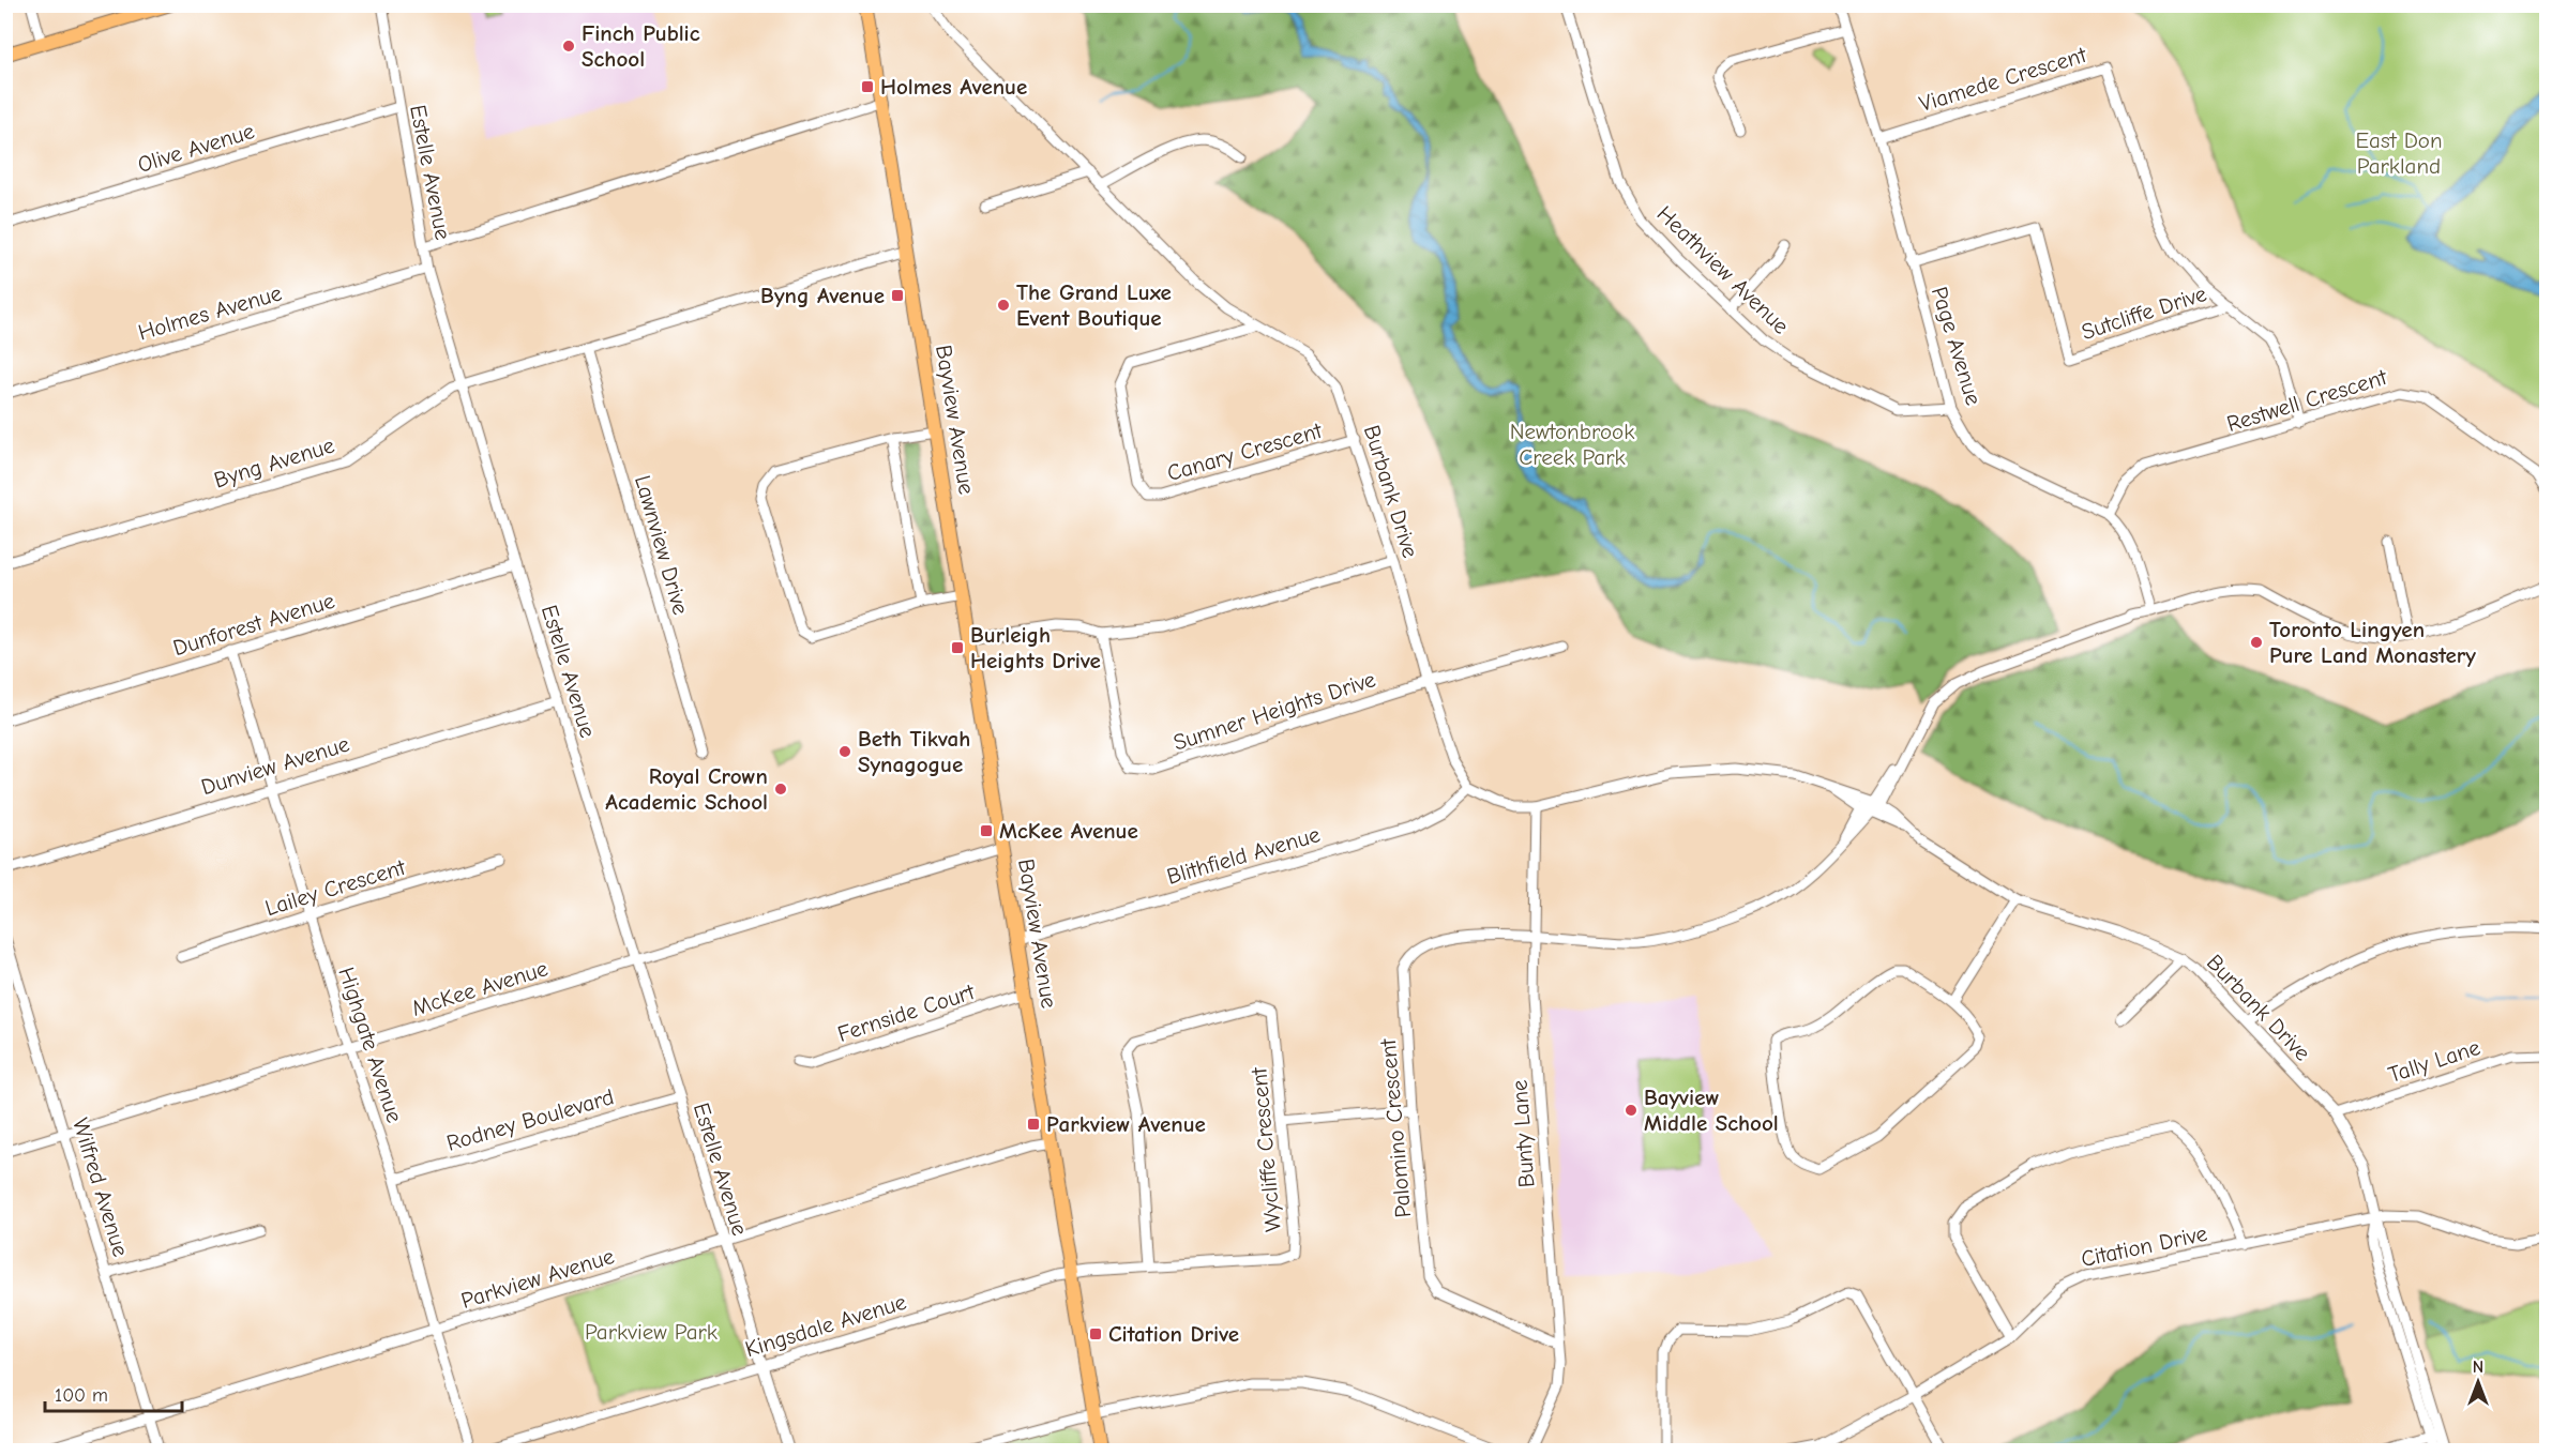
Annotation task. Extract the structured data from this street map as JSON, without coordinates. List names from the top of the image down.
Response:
{
  "streets": {
    "main road": ["Bayview Avenue"],
    "street": [
      "Viamede Crescent",
      "Olive Avenue",
      "Estelle Avenue",
      "Heathview Avenue",
      "Holmes Avenue",
      "Sutcliffe Drive",
      "Page Avenue",
      "Restwell Crescent",
      "Canary Crescent",
      "Byng Avenue",
      "Burbank Drive",
      "Lawnview Drive",
      "Dunforest Avenue",
      "Sumner Heights Drive",
      "Dunview Avenue",
      "Blithfield Avenue",
      "Lailey Crescent",
      "McKee Avenue",
      "Fernside Court",
      "Highgate Avenue",
      "Tally Lane",
      "Rodney Boulevard",
      "Palomino Crescent",
      "Bunty Lane",
      "Wycliffe Crescent",
      "Wilfred Avenue",
      "Citation Drive",
      "Parkview Avenue",
      "Kingsdale Avenue"
    ]
  },
  "crossings": [
    ["Viamede Crescent", "Sutcliffe Drive"],
    ["Viamede Crescent", "Page Avenue"],
    ["Viamede Crescent", "Restwell Crescent"],
    ["Olive Avenue", "Estelle Avenue"],
    ["Estelle Avenue", "Holmes Avenue"],
    ["Estelle Avenue", "Byng Avenue"],
    ["Estelle Avenue", "Dunforest Avenue"],
    ["Estelle Avenue", "Dunview Avenue"],
    ["Estelle Avenue", "McKee Avenue"],
    ["Estelle Avenue", "Rodney Boulevard"],
    ["Estelle Avenue", "Parkview Avenue"],
    ["Estelle Avenue", "Kingsdale Avenue"],
    ["Heathview Avenue", "Page Avenue"],
    ["Sutcliffe Drive", "Page Avenue"],
    ["Page Avenue", "Restwell Crescent"],
    ["Bayview Avenue", "Byng Avenue"],
    ["Bayview Avenue", "Blithfield Avenue"],
    ["Bayview Avenue", "McKee Avenue"],
    ["Bayview Avenue", "Fernside Court"],
    ["Bayview Avenue", "Wycliffe Crescent"],
    ["Bayview Avenue", "Parkview Avenue"],
    ["Bayview Avenue", "Kingsdale Avenue"],
    ["Canary Crescent", "Burbank Drive"],
    ["Byng Avenue", "Lawnview Drive"],
    ["Burbank Drive", "Sumner Heights Drive"],
    ["Burbank Drive", "Blithfield Avenue"],
    ["Burbank Drive", "Tally Lane"],
    ["Burbank Drive", "Bunty Lane"],
    ["Burbank Drive", "Citation Drive"],
    ["Dunforest Avenue", "Highgate Avenue"],
    ["Dunview Avenue", "Highgate Avenue"],
    ["Lailey Crescent", "Highgate Avenue"],
    ["McKee Avenue", "Highgate Avenue"],
    ["McKee Avenue", "Wilfred Avenue"],
    ["Highgate Avenue", "Rodney Boulevard"],
    ["Highgate Avenue", "Parkview Avenue"],
    ["Palomino Crescent", "Bunty Lane"],
    ["Wycliffe Crescent", "Kingsdale Avenue"],
    ["Wilfred Avenue", "Parkview Avenue"]
  ],
  "parks": ["East Don Parkland", "Newtonbrook Creek Park", "Parkview Park"],
  "places": {
    "other": [
      "Finch Public School",
      "The Grand Luxe Event Boutique",
      "Toronto Lingyen Pure Land Monastery",
      "Beth Tikvah Synagogue",
      "Royal Crown Academic School",
      "Bayview Middle School"
    ],
    "transit": [
      "Holmes Avenue",
      "Byng Avenue",
      "Burleigh Heights Drive",
      "McKee Avenue",
      "Parkview Avenue",
      "Citation Drive"
    ]
  },
  "scale_bar": "100 m",
  "north": "top"
}
